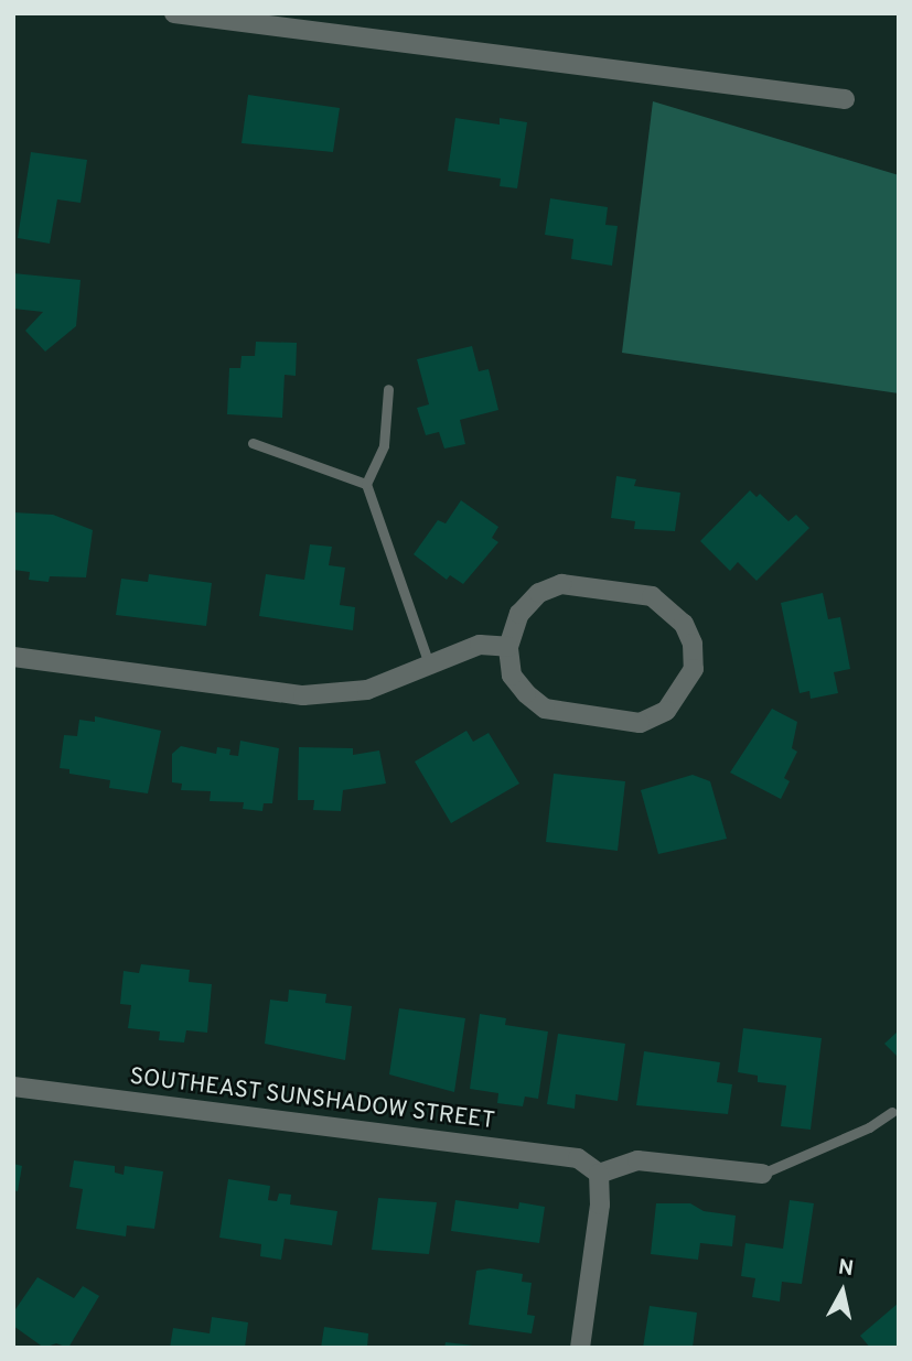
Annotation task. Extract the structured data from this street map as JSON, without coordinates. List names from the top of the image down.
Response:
{
  "streets": {
    "street": ["SOUTHEAST SUNSHADOW STREET"]
  },
  "north": "top"
}
